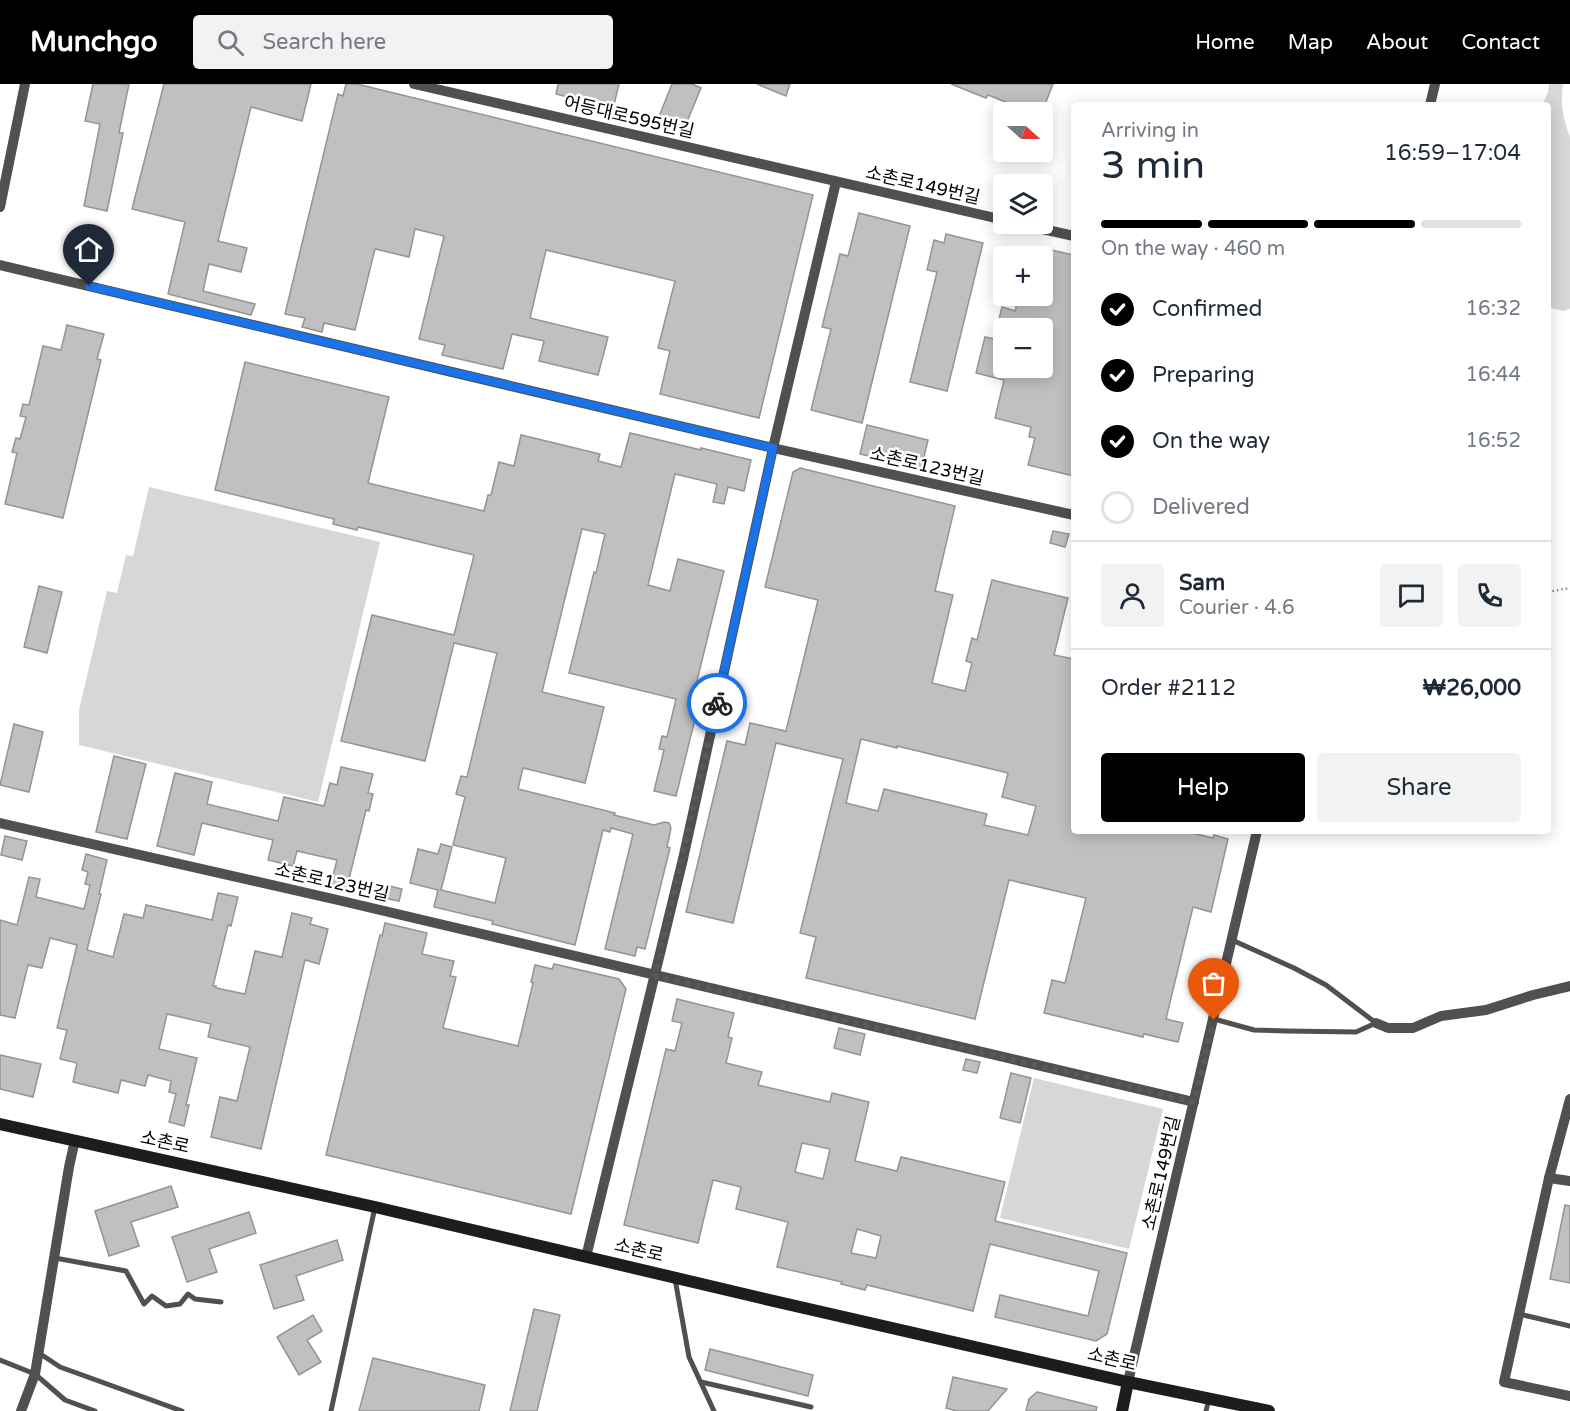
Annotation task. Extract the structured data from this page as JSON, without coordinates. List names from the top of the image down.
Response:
{
  "streets": {
    "street": [
      "어등대로595번길",
      "소촌로149번길",
      "소촌로123번길",
      "소촌로"
    ]
  },
  "crossings": [
    ["어등대로595번길", "소촌로149번길"],
    ["소촌로149번길", "소촌로123번길"],
    ["소촌로149번길", "소촌로"]
  ],
  "north": "right",
  "page": {
    "header": "Munchgo",
    "search": "Search here",
    "nav": [
      "Home",
      "Map",
      "About",
      "Contact"
    ],
    "map_buttons": ["+", "−"],
    "heading": ["3 min", "Arriving in", "16:59–17:04"],
    "panel": [
      "Sam",
      "Courier · 4.6",
      "Order #2112",
      "₩26,000"
    ],
    "bar": "On the way · 460 m",
    "list": [
      ["Confirmed", "16:32"],
      ["Preparing", "16:44"],
      ["On the way", "16:52"],
      "Delivered"
    ],
    "buttons": ["Help", "Share"]
  }
}
